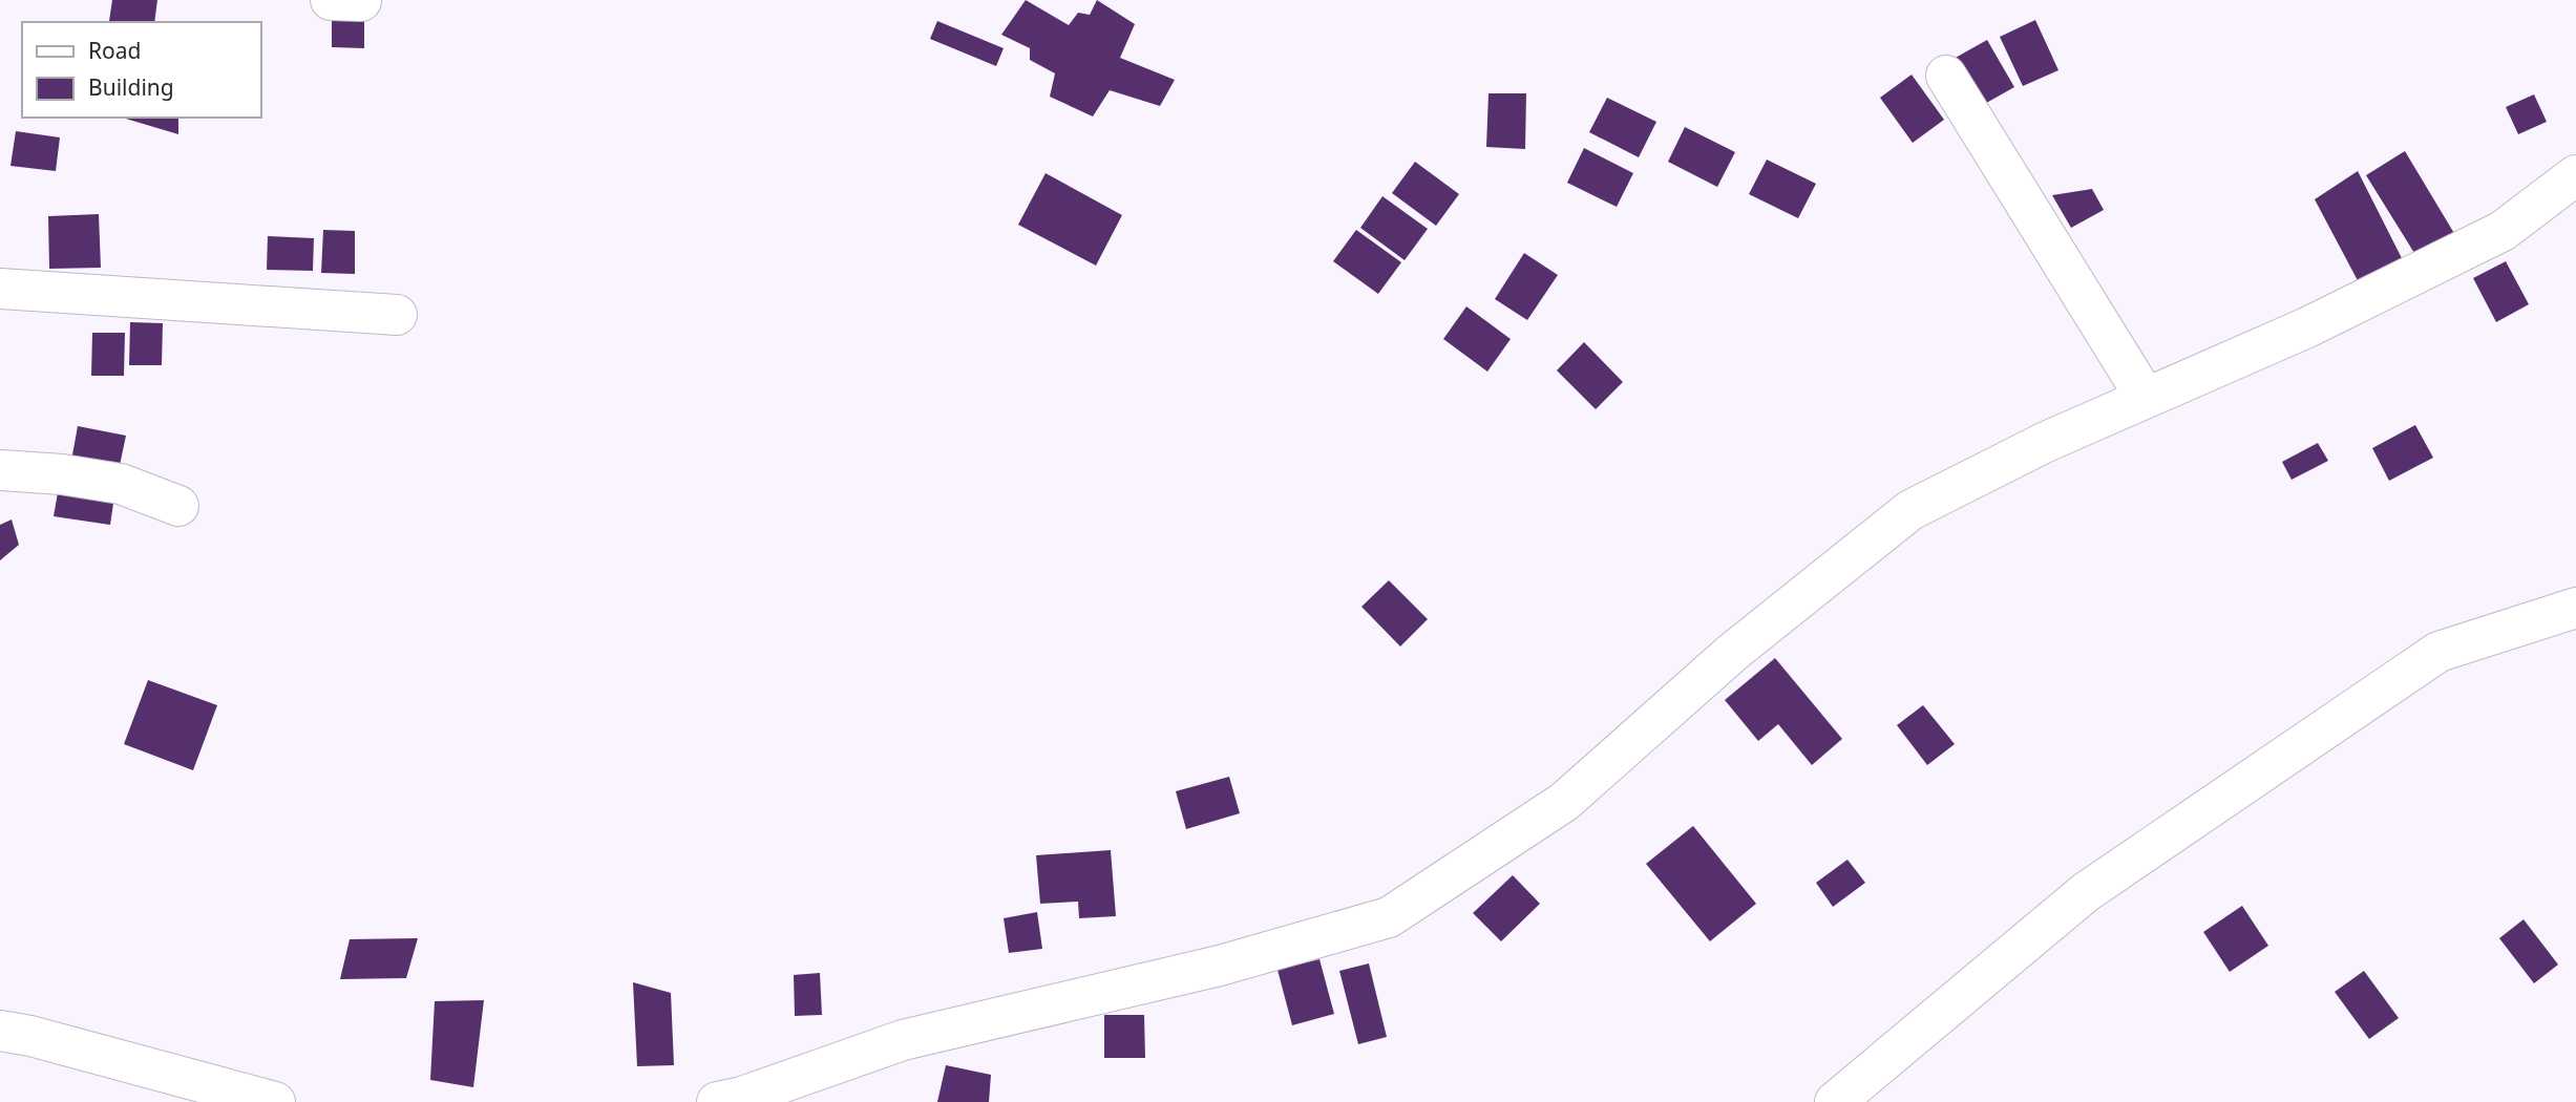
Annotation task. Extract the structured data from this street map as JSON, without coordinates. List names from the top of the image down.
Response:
{
  "legend": ["Road", "Building"]
}
